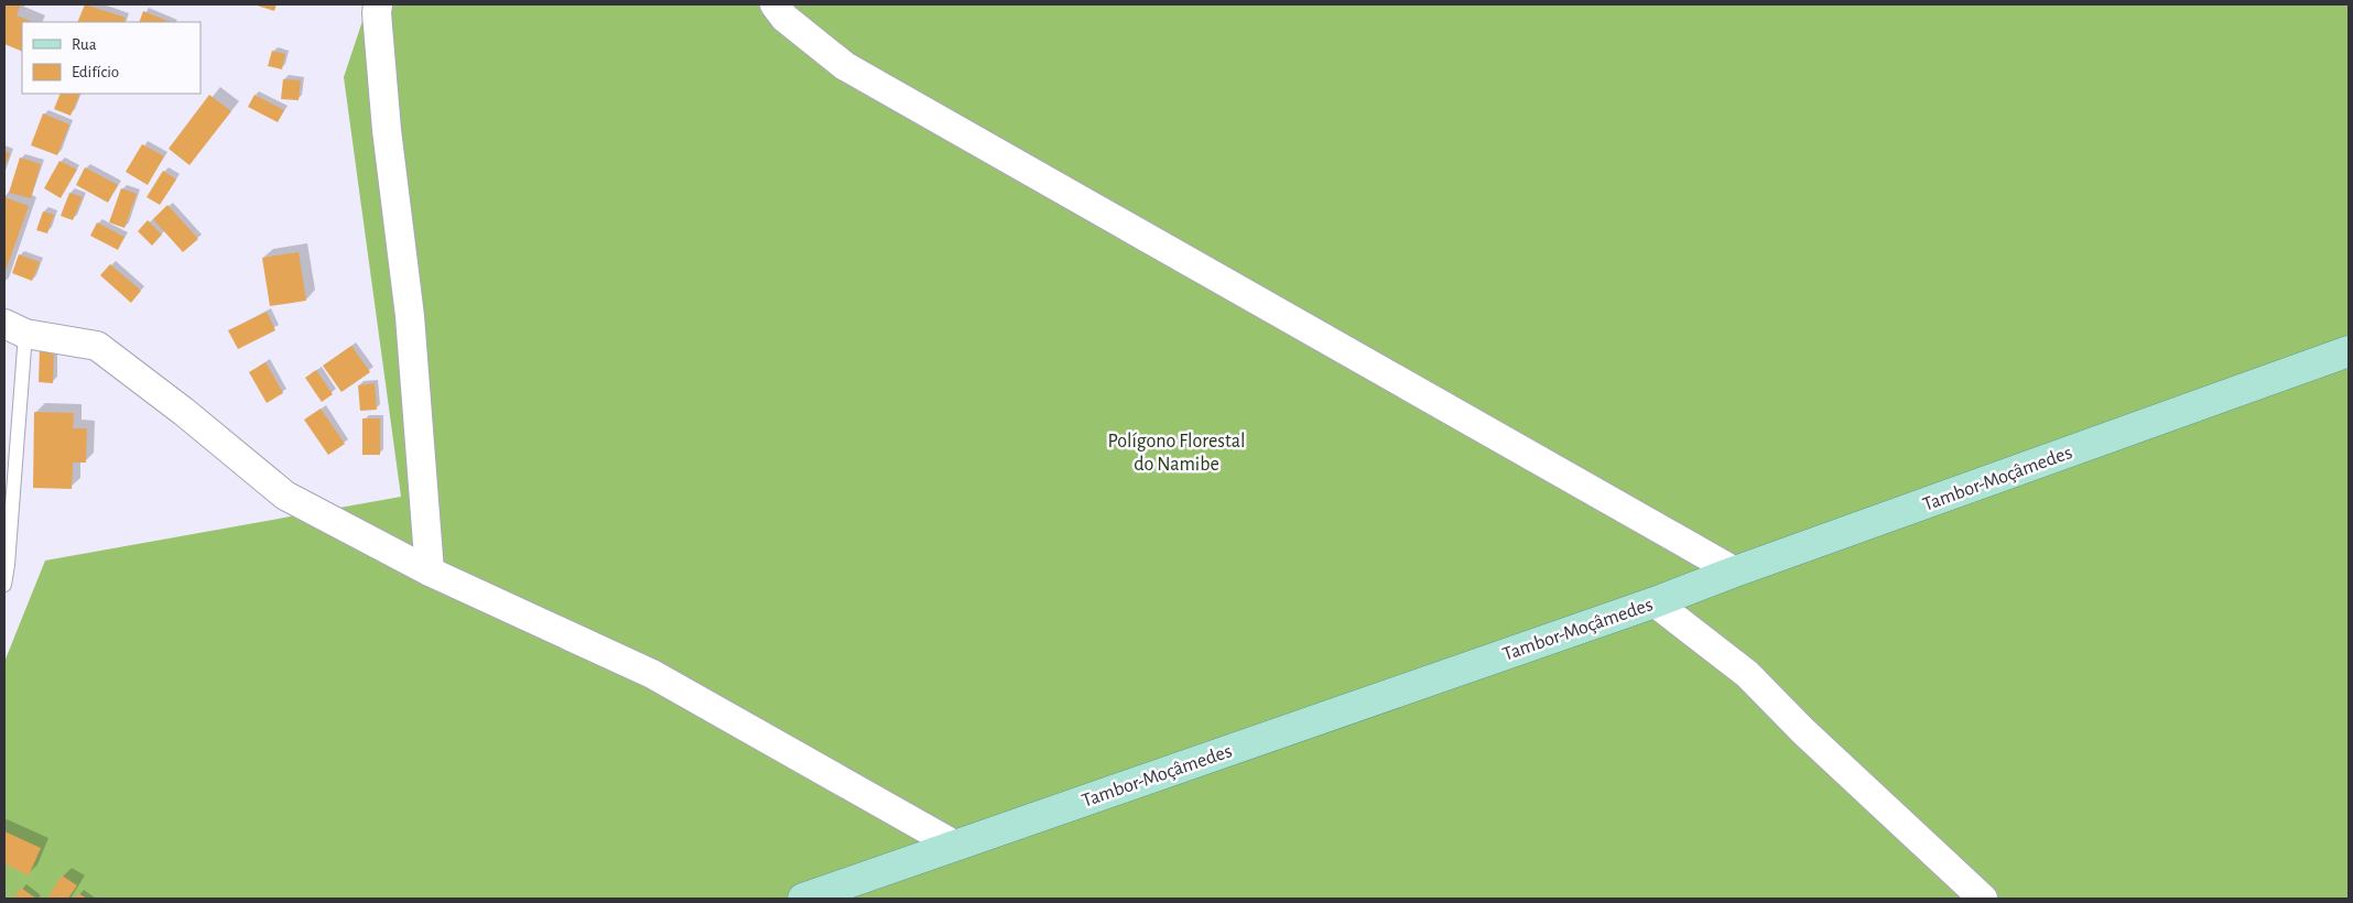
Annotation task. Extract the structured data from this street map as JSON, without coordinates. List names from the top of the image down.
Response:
{
  "streets": {
    "main road": ["Tambor-Moçâmedes"]
  },
  "parks": ["Polígono Florestal do Namibe"],
  "legend": ["Rua", "Edifício"]
}
